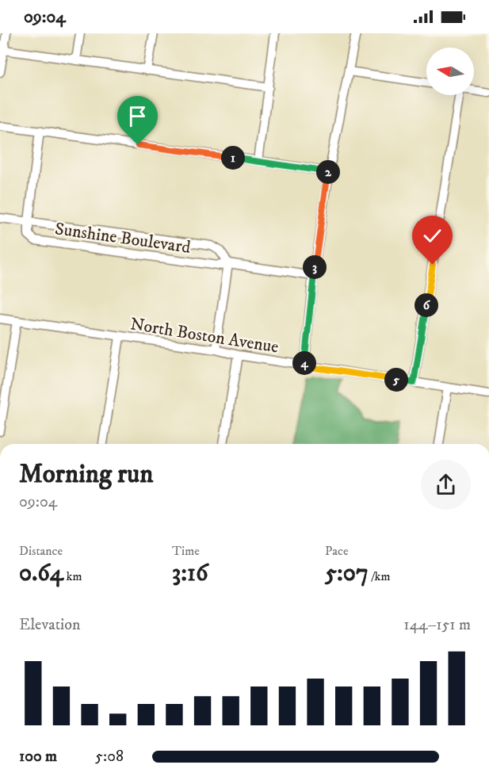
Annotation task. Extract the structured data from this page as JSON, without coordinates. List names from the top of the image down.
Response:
{
  "streets": {
    "street": ["Sunshine Boulevard", "North Boston Avenue"]
  },
  "north": "left",
  "page": {
    "status": "09:04",
    "pins": [
      "1",
      "2",
      "3",
      "6",
      "4",
      "5"
    ],
    "heading": ["Morning run", "09:04"],
    "stats": [
      ["Distance", "0.64 km"],
      ["Time", "3:16"],
      ["Pace", "5:07 /km"]
    ],
    "chart": ["Elevation", "144–151 m"],
    "list": [
      {
        "name": "100 m",
        "note": "5:08"
      }
    ]
  }
}
